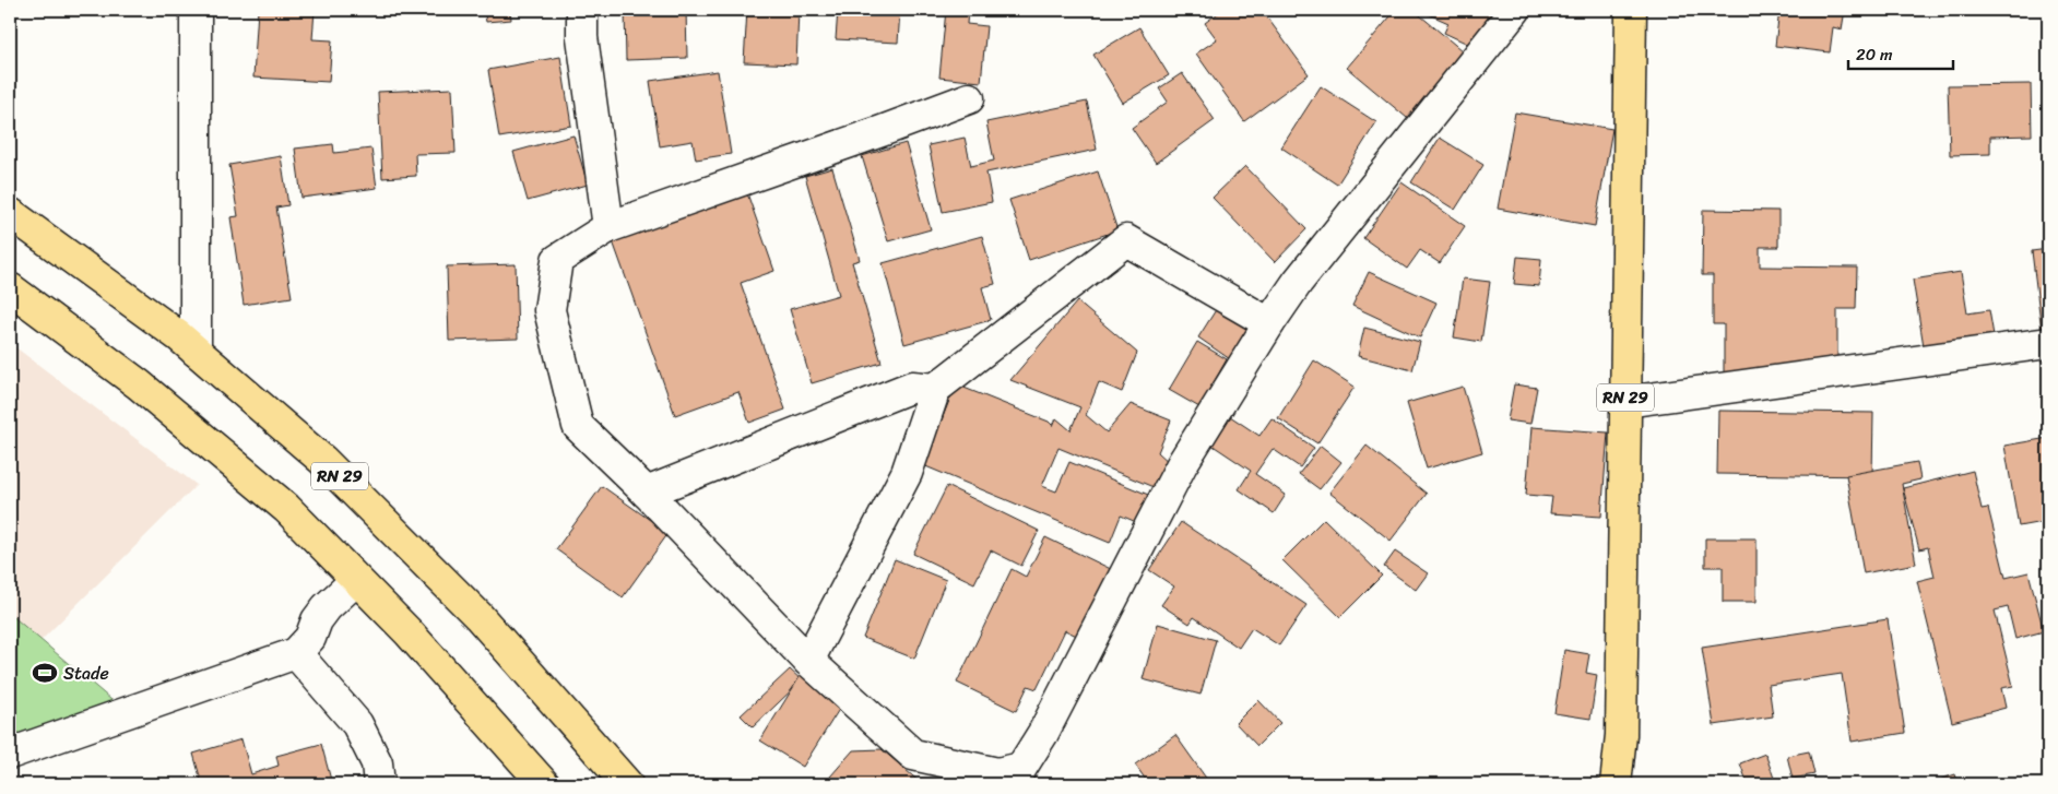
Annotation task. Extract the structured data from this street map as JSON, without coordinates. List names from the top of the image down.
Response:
{
  "streets": {
    "main road": ["RN 29"]
  },
  "places": {
    "sports": ["Stade"]
  },
  "scale_bar": "20 m"
}
